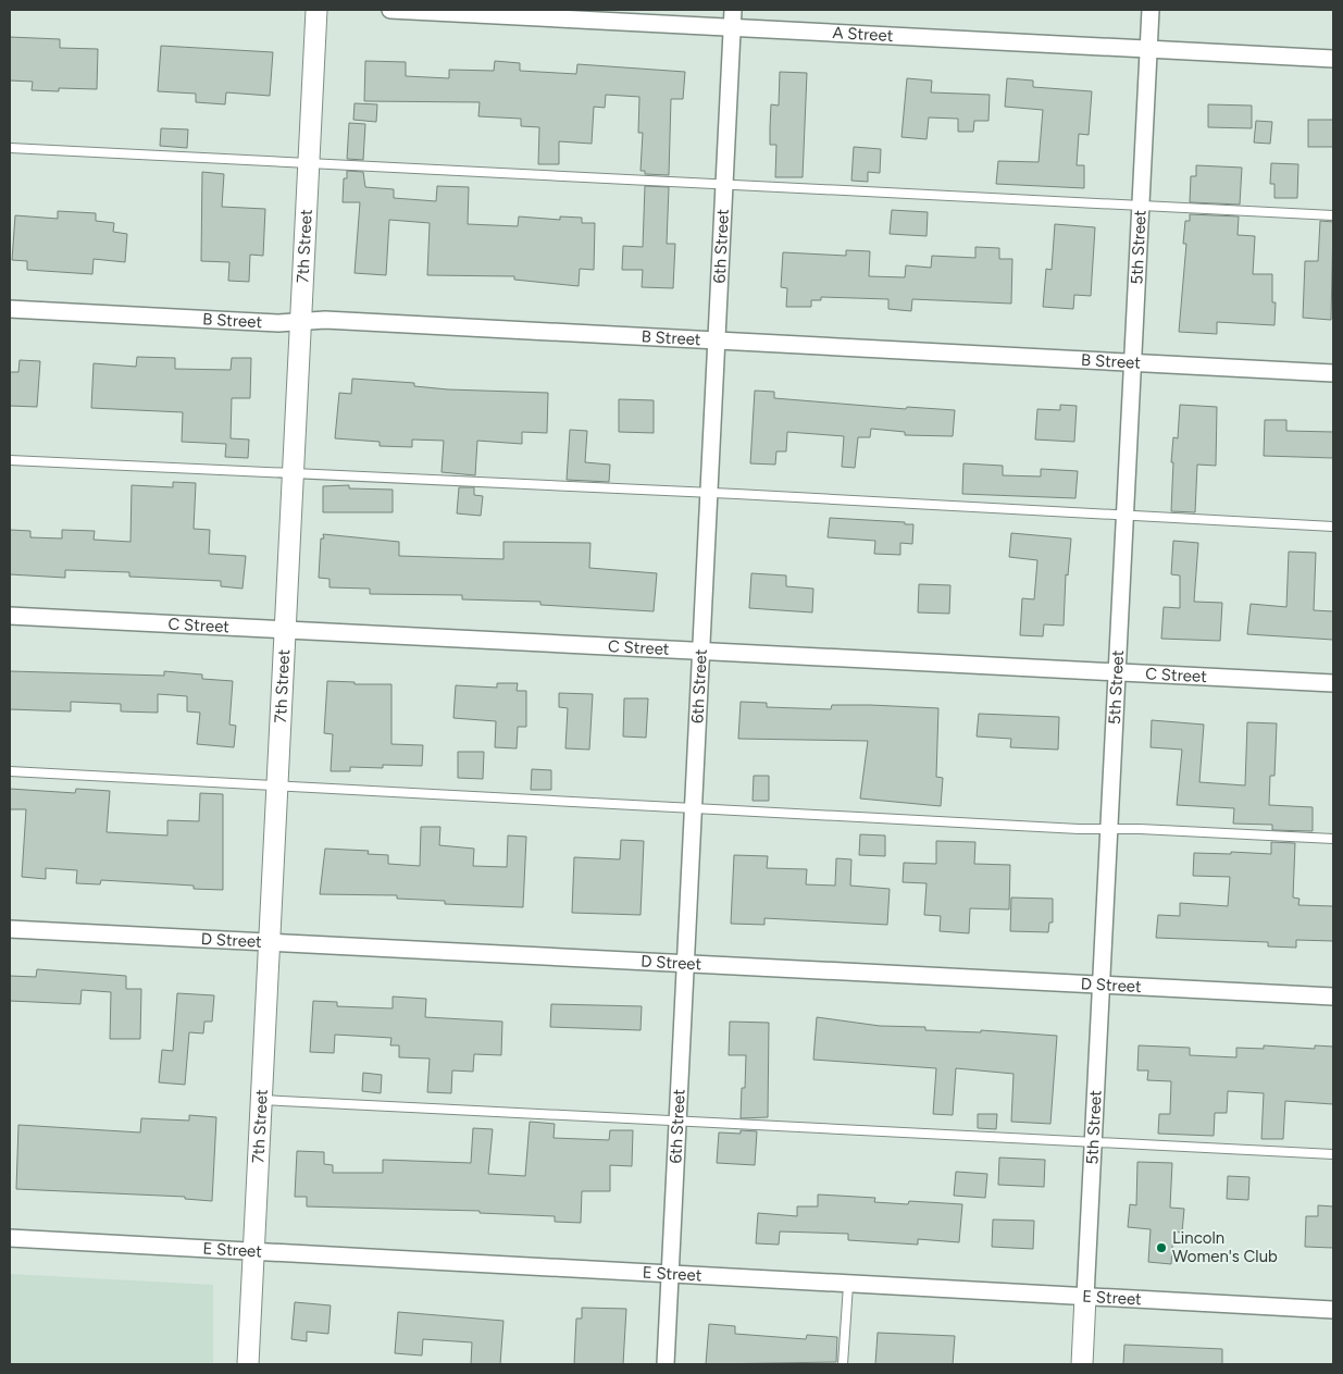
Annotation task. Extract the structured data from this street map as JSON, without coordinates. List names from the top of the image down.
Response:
{
  "streets": {
    "street": [
      "A Street",
      "7th Street",
      "6th Street",
      "5th Street",
      "B Street",
      "C Street",
      "D Street",
      "E Street"
    ]
  },
  "crossings": [
    ["A Street", "6th Street"],
    ["A Street", "5th Street"],
    ["7th Street", "B Street"],
    ["7th Street", "C Street"],
    ["7th Street", "D Street"],
    ["7th Street", "E Street"],
    ["6th Street", "B Street"],
    ["6th Street", "C Street"],
    ["6th Street", "D Street"],
    ["6th Street", "E Street"],
    ["5th Street", "B Street"],
    ["5th Street", "C Street"],
    ["5th Street", "D Street"],
    ["5th Street", "E Street"]
  ],
  "places": ["Lincoln Women's Club"]
}
